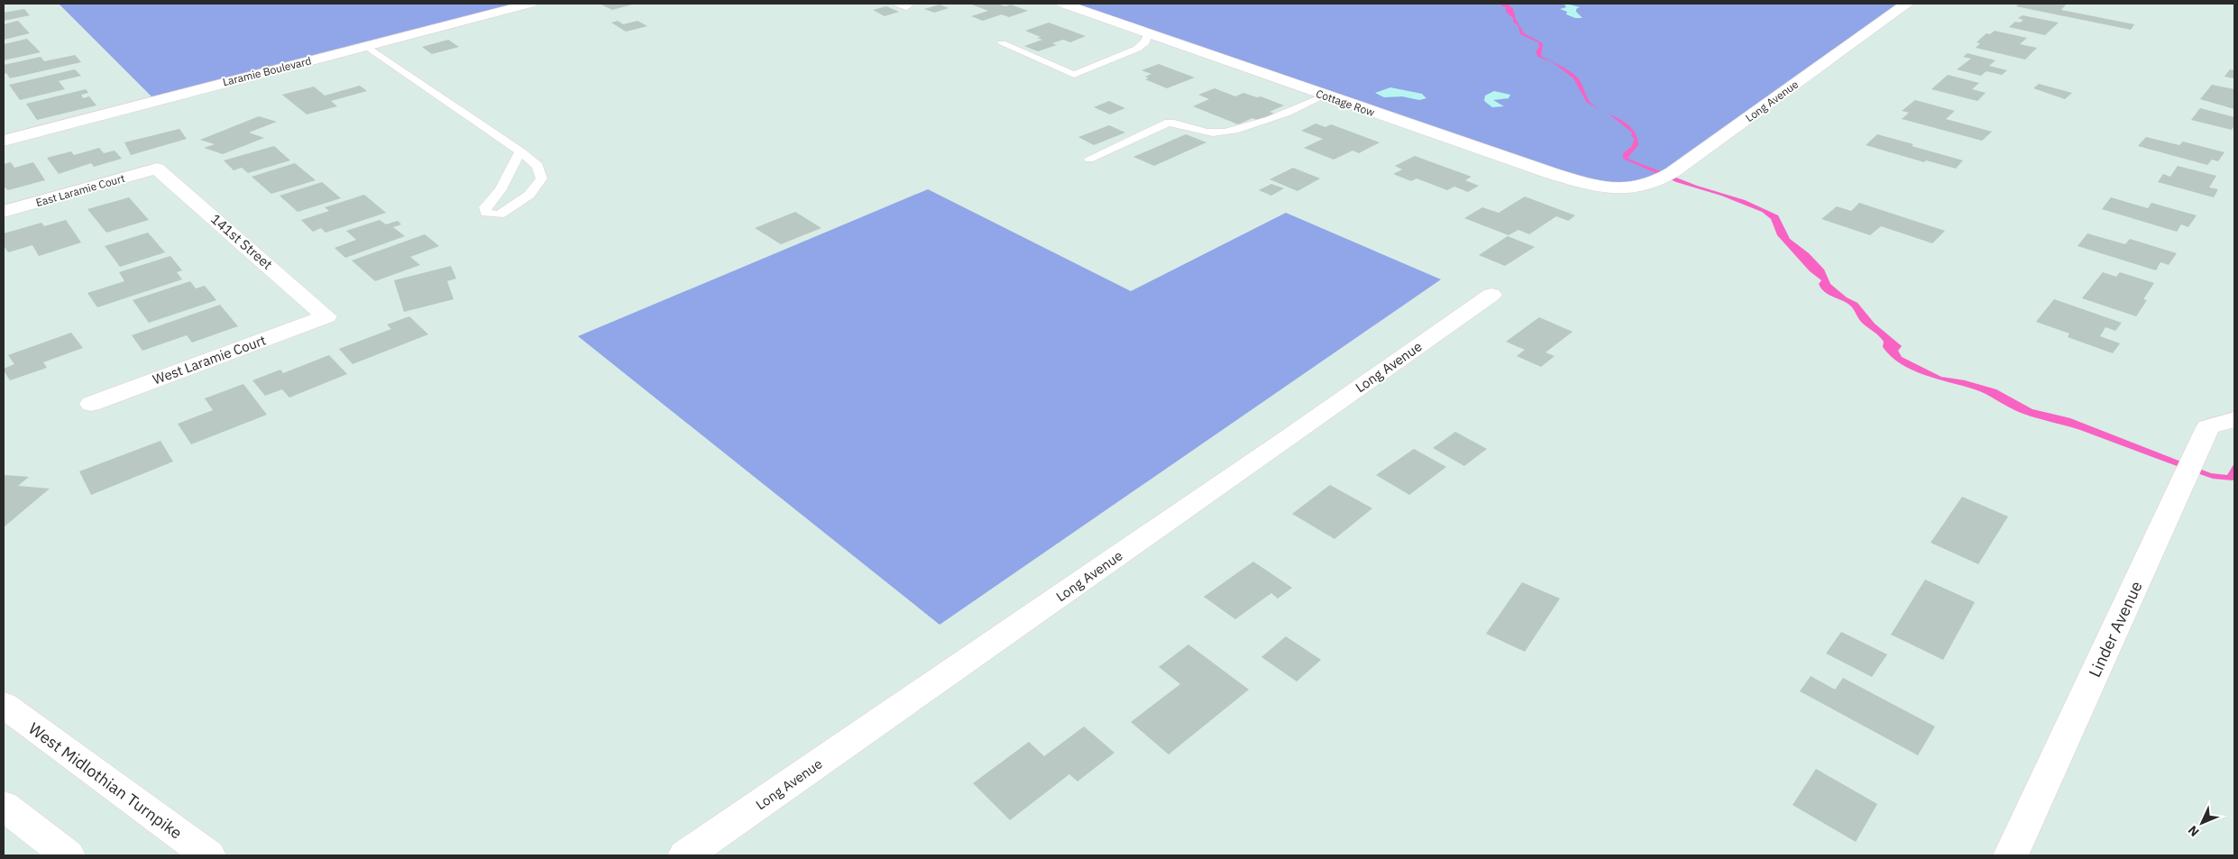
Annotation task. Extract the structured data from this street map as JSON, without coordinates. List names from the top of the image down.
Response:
{
  "streets": {
    "street": [
      "Laramie Boulevard",
      "Long Avenue",
      "Cottage Row",
      "East Laramie Court",
      "141st Street",
      "West Laramie Court",
      "Linder Avenue",
      "West Midlothian Turnpike"
    ]
  },
  "crossings": [
    ["Long Avenue", "Cottage Row"],
    ["East Laramie Court", "141st Street"],
    ["141st Street", "West Laramie Court"]
  ],
  "north": "bottom left"
}
